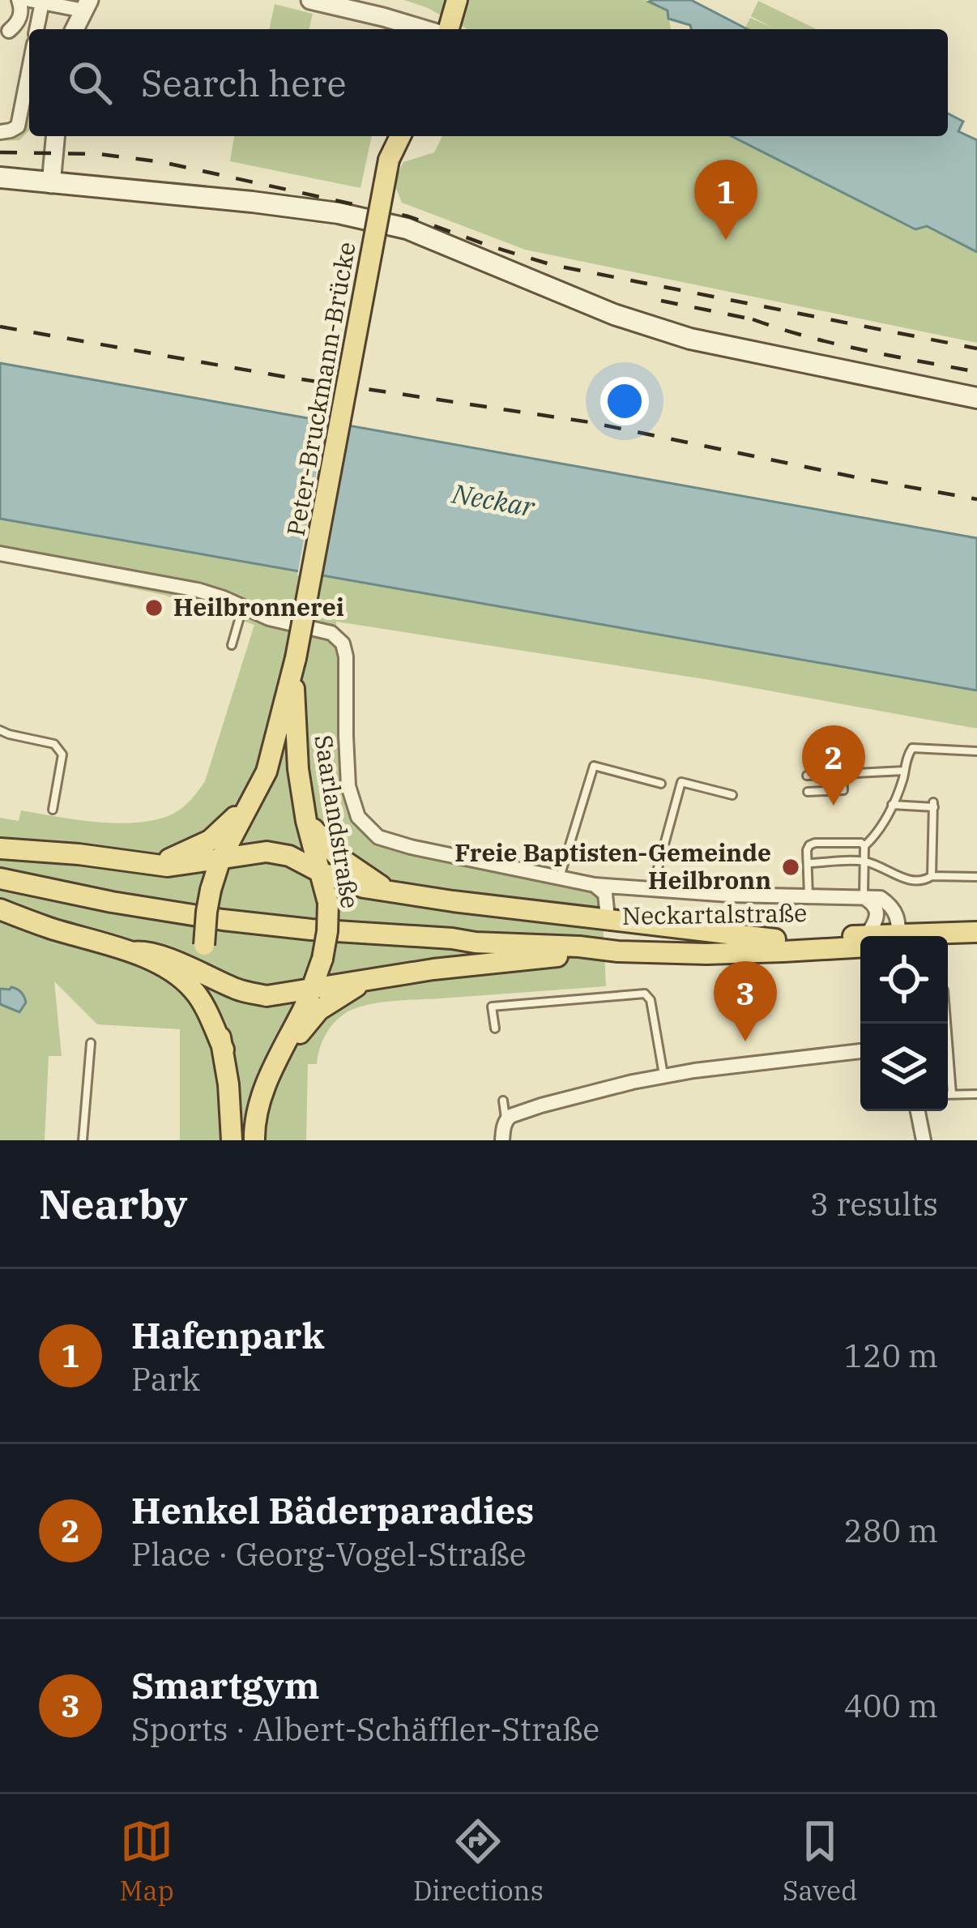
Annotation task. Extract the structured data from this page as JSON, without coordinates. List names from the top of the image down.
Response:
{
  "streets": {
    "main road": ["Peter-Bruckmann-Brücke", "Saarlandstraße", "Neckartalstraße"]
  },
  "crossings": [
    ["Peter-Bruckmann-Brücke", "Saarlandstraße"]
  ],
  "water": ["Neckar"],
  "places": ["Heilbronnerei", "Freie Baptisten-Gemeinde Heilbronn"],
  "page": {
    "search": "Search here",
    "pins": ["1", "2", "3"],
    "heading": ["Nearby", "3 results"],
    "list": [
      {
        "mark": "1",
        "name": "Hafenpark",
        "note": "Park",
        "value": "120 m"
      },
      {
        "mark": "2",
        "name": "Henkel Bäderparadies",
        "note": "Place · Georg-Vogel-Straße",
        "value": "280 m"
      },
      {
        "mark": "3",
        "name": "Smartgym",
        "note": "Sports · Albert-Schäffler-Straße",
        "value": "400 m"
      }
    ],
    "nav": ["Map", "Directions", "Saved"]
  }
}
